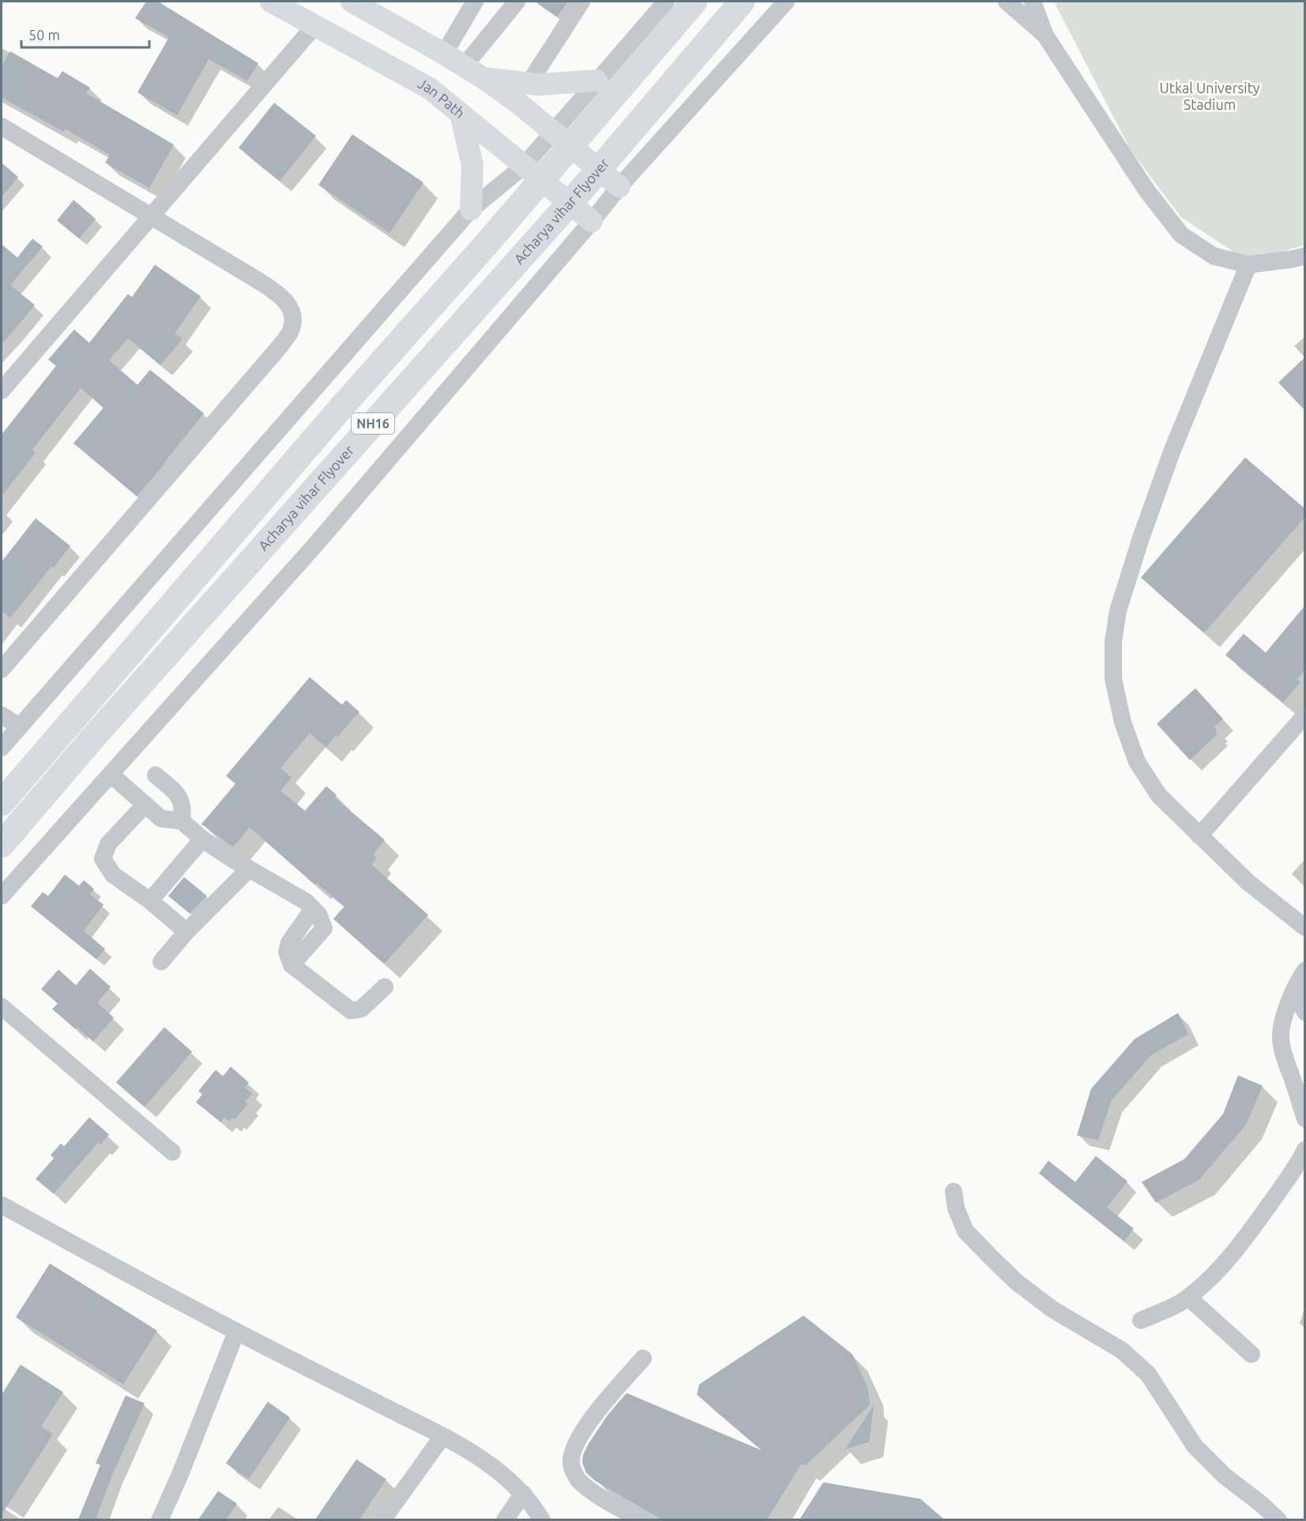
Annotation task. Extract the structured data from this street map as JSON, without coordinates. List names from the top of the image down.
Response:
{
  "streets": {
    "highway": ["Acharya vihar Flyover", "NH16"],
    "main road": ["Jan Path"]
  },
  "parks": ["Utkal University Stadium"],
  "scale_bar": "50 m"
}
